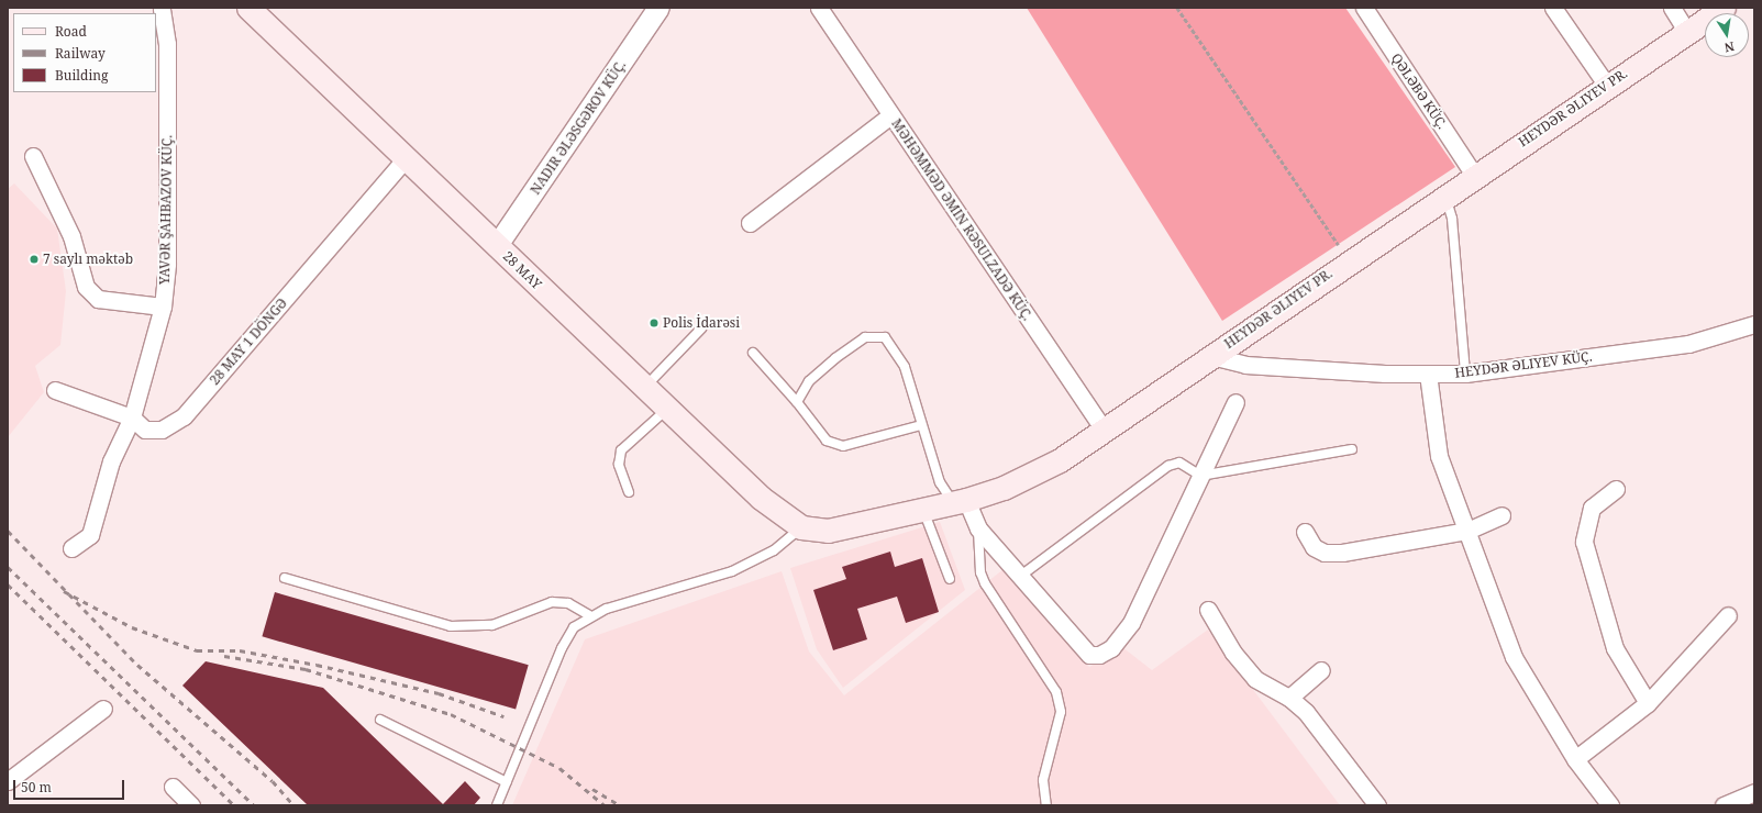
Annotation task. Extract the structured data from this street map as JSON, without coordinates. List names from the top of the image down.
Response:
{
  "streets": {
    "main road": ["HEYDƏR ƏLIYEV PR.", "28 MAY"],
    "street": [
      "QƏLƏBƏ KÜÇ.",
      "NADIR ƏLƏSGƏROV KÜÇ.",
      "YAVƏR ŞAHBAZOV KÜÇ.",
      "MƏHƏMMƏD ƏMIN RƏSULZADƏ KÜÇ.",
      "28 MAY 1 DÖNGƏ",
      "HEYDƏR ƏLIYEV KÜÇ."
    ]
  },
  "crossings": [
    ["QƏLƏBƏ KÜÇ.", "HEYDƏR ƏLIYEV PR."],
    ["HEYDƏR ƏLIYEV PR.", "MƏHƏMMƏD ƏMIN RƏSULZADƏ KÜÇ."],
    ["HEYDƏR ƏLIYEV PR.", "28 MAY"],
    ["HEYDƏR ƏLIYEV PR.", "HEYDƏR ƏLIYEV KÜÇ."],
    ["NADIR ƏLƏSGƏROV KÜÇ.", "28 MAY"],
    ["YAVƏR ŞAHBAZOV KÜÇ.", "28 MAY 1 DÖNGƏ"],
    ["28 MAY", "28 MAY 1 DÖNGƏ"]
  ],
  "places": ["7 saylı məktəb", "Polis İdarəsi"],
  "legend": ["Road", "Railway", "Building"],
  "scale_bar": "50 m",
  "north": "bottom"
}
